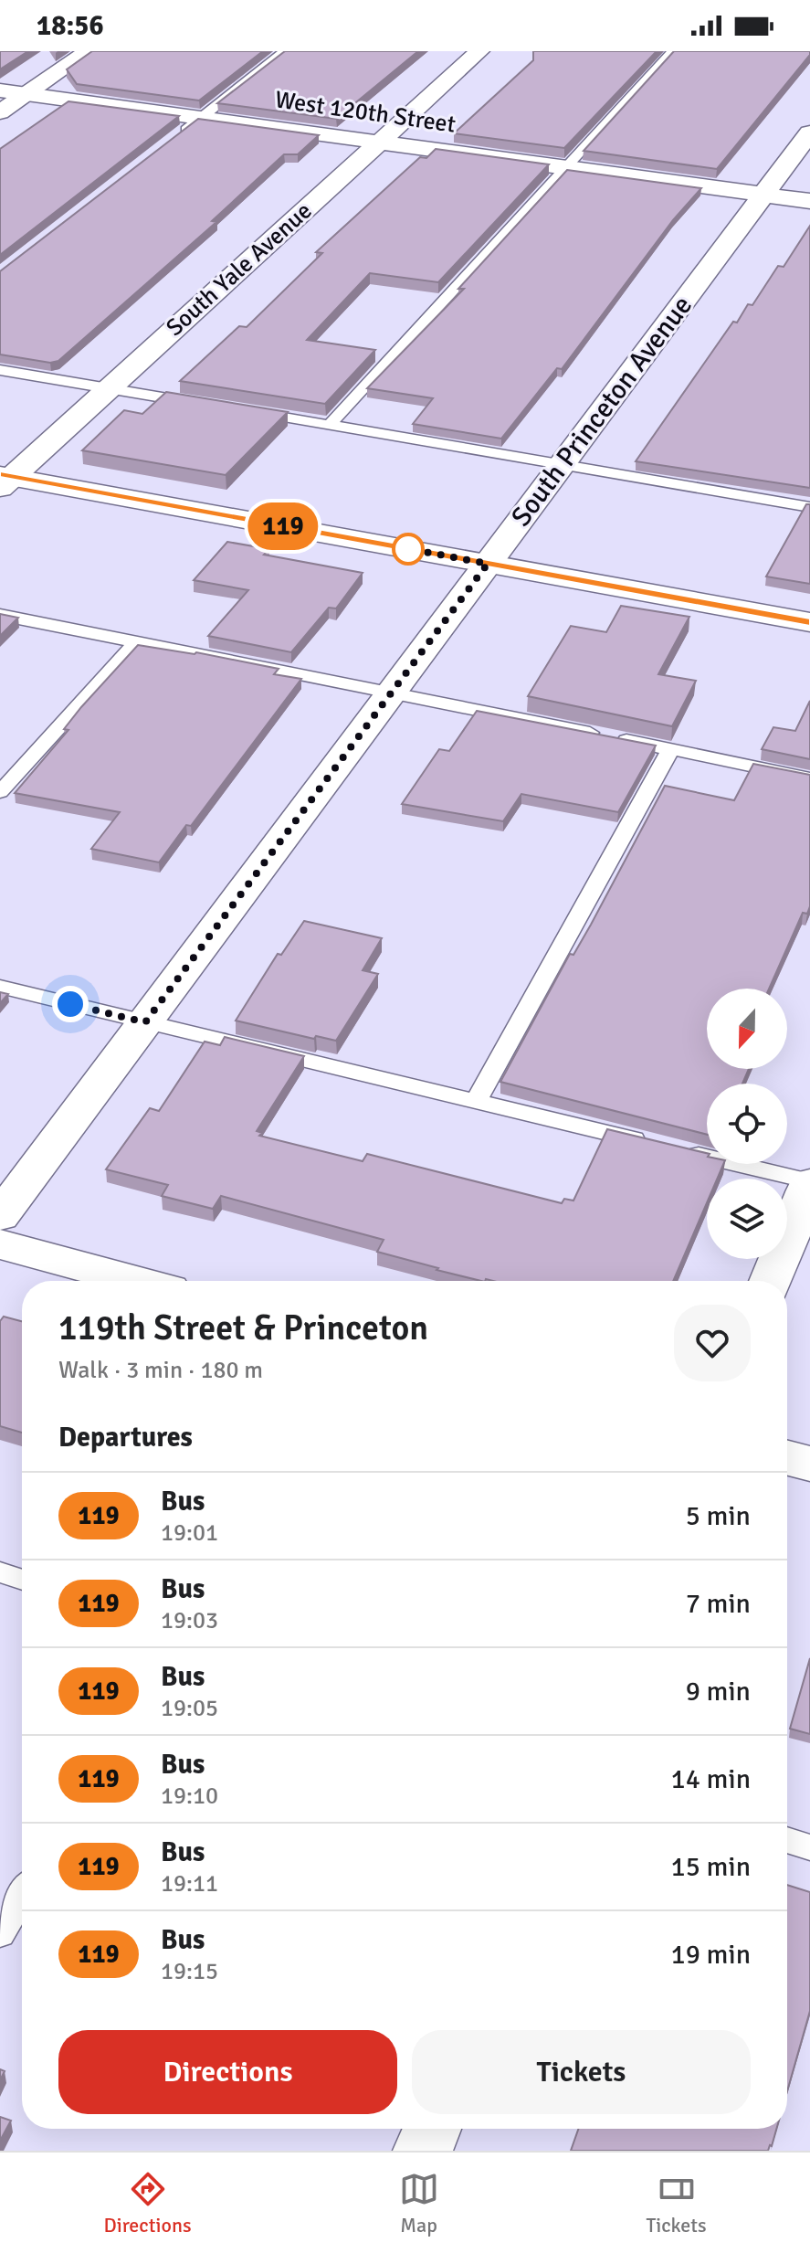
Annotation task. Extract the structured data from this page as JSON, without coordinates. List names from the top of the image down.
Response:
{
  "streets": {
    "street": ["West 120th Street", "South Yale Avenue", "South Princeton Avenue"]
  },
  "crossings": [
    ["West 120th Street", "South Yale Avenue"],
    ["West 120th Street", "South Princeton Avenue"]
  ],
  "lines": ["bus line 119"],
  "north": "bottom",
  "page": {
    "status": "18:56",
    "on_map": "119",
    "heading": [
      ["119th Street & Princeton", "Walk · 3 min · 180 m"],
      "Departures"
    ],
    "list": [
      {
        "mark": "119",
        "name": "Bus",
        "note": "19:01",
        "value": "5 min"
      },
      {
        "mark": "119",
        "name": "Bus",
        "note": "19:03",
        "value": "7 min"
      },
      {
        "mark": "119",
        "name": "Bus",
        "note": "19:05",
        "value": "9 min"
      },
      {
        "mark": "119",
        "name": "Bus",
        "note": "19:10",
        "value": "14 min"
      },
      {
        "mark": "119",
        "name": "Bus",
        "note": "19:11",
        "value": "15 min"
      },
      {
        "mark": "119",
        "name": "Bus",
        "note": "19:15",
        "value": "19 min"
      }
    ],
    "buttons": ["Directions", "Tickets"],
    "tabs": ["Directions", "Map", "Tickets"]
  }
}
